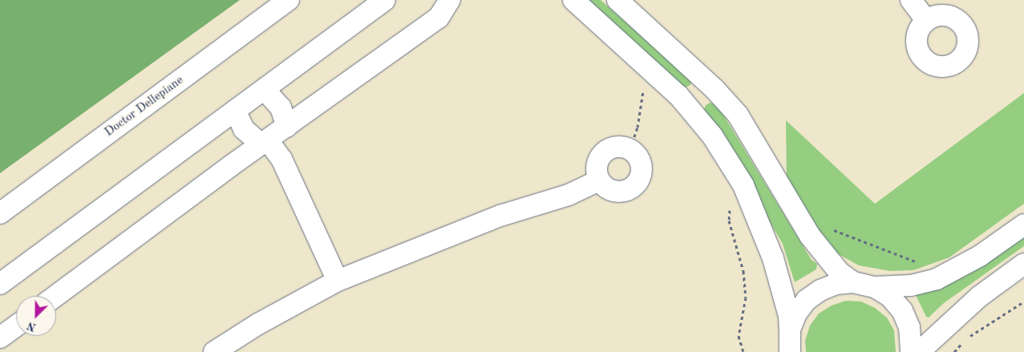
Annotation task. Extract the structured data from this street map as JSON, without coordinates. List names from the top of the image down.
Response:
{
  "streets": {
    "street": ["Doctor Dellepiane"]
  },
  "north": "bottom left"
}
